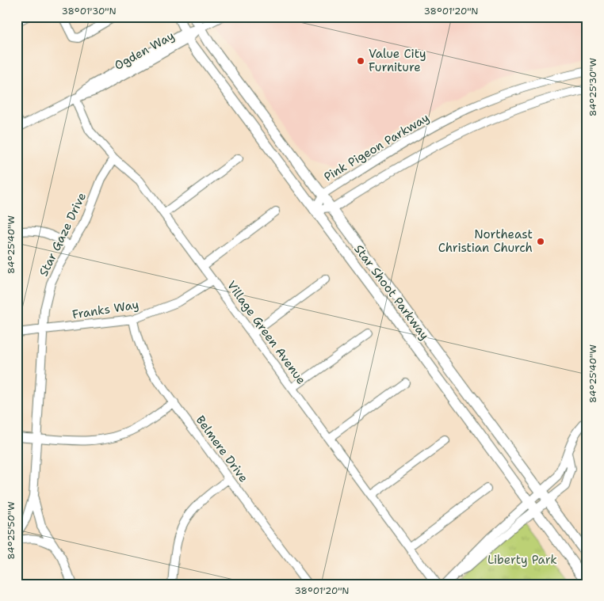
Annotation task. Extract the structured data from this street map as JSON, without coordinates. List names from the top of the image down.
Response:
{
  "streets": {
    "street": [
      "Ogden Way",
      "Pink Pigeon Parkway",
      "Star Gaze Drive",
      "Star Shoot Parkway",
      "Franks Way",
      "Village Green Avenue",
      "Belmere Drive"
    ]
  },
  "crossings": [
    ["Ogden Way", "Star Shoot Parkway"],
    ["Ogden Way", "Village Green Avenue"],
    ["Pink Pigeon Parkway", "Star Shoot Parkway"],
    ["Star Gaze Drive", "Franks Way"],
    ["Star Gaze Drive", "Village Green Avenue"],
    ["Franks Way", "Village Green Avenue"],
    ["Franks Way", "Belmere Drive"]
  ],
  "parks": ["Liberty Park"],
  "places": ["Value City Furniture", "Northeast Christian Church"],
  "coordinates": [
    "38°01'30\"N",
    "38°01'20\"N",
    "84°25'30\"W",
    "84°25'40\"W",
    "84°25'50\"W"
  ]
}
